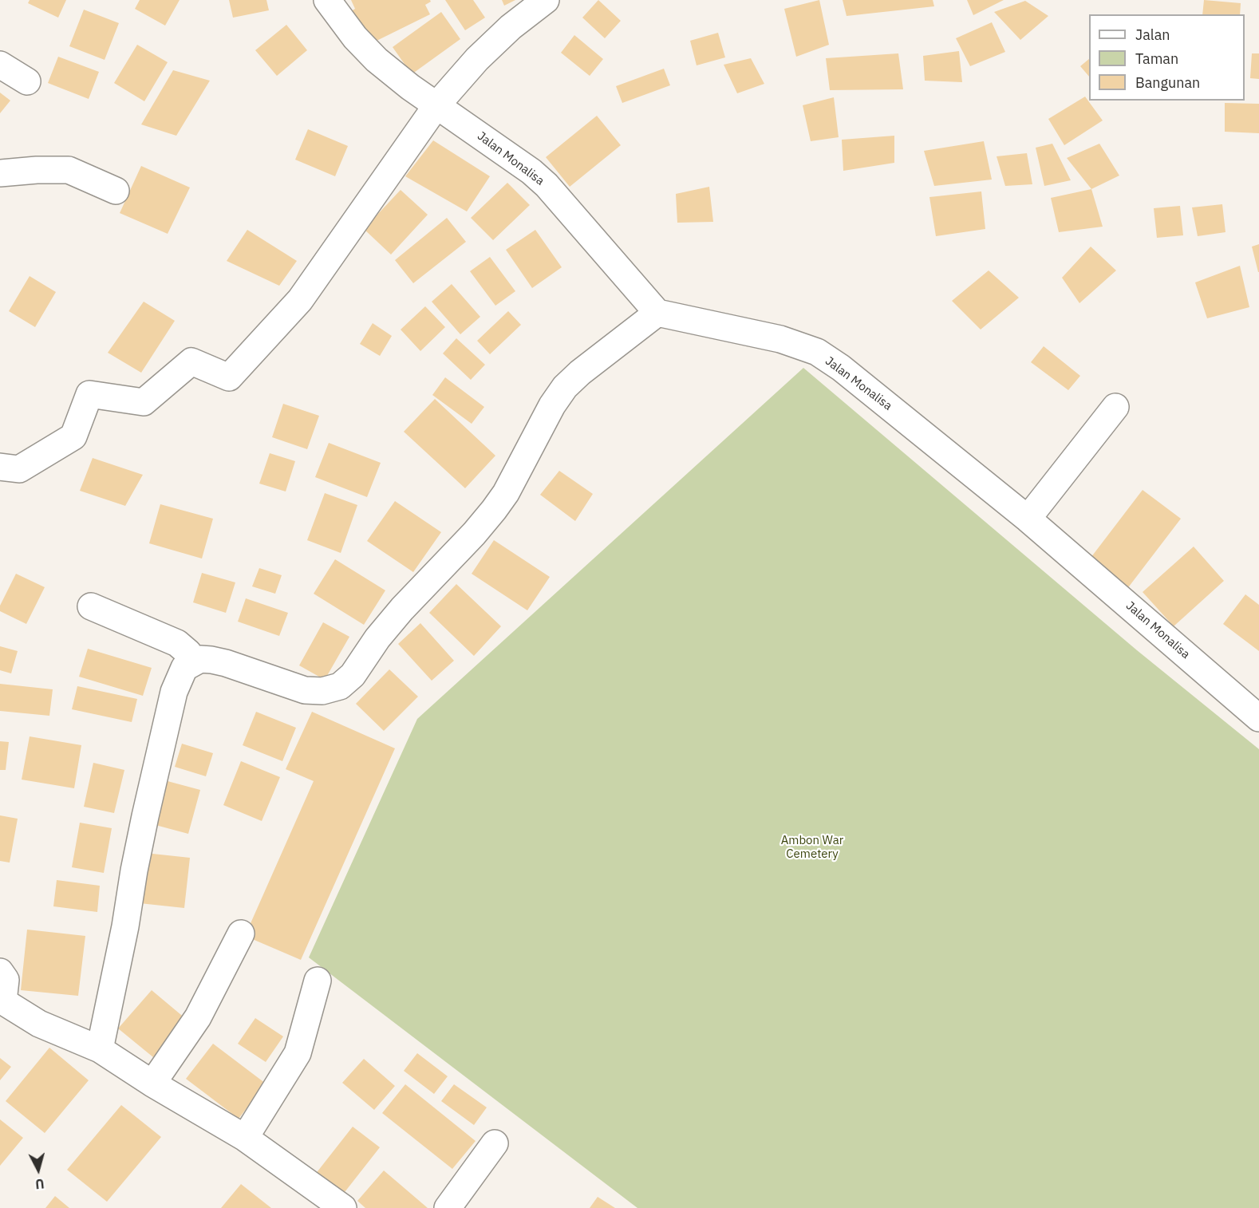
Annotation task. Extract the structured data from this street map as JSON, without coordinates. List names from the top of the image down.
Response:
{
  "streets": {
    "street": ["Jalan Monalisa"]
  },
  "parks": ["Ambon War Cemetery"],
  "legend": ["Jalan", "Taman", "Bangunan"],
  "north": "bottom"
}
